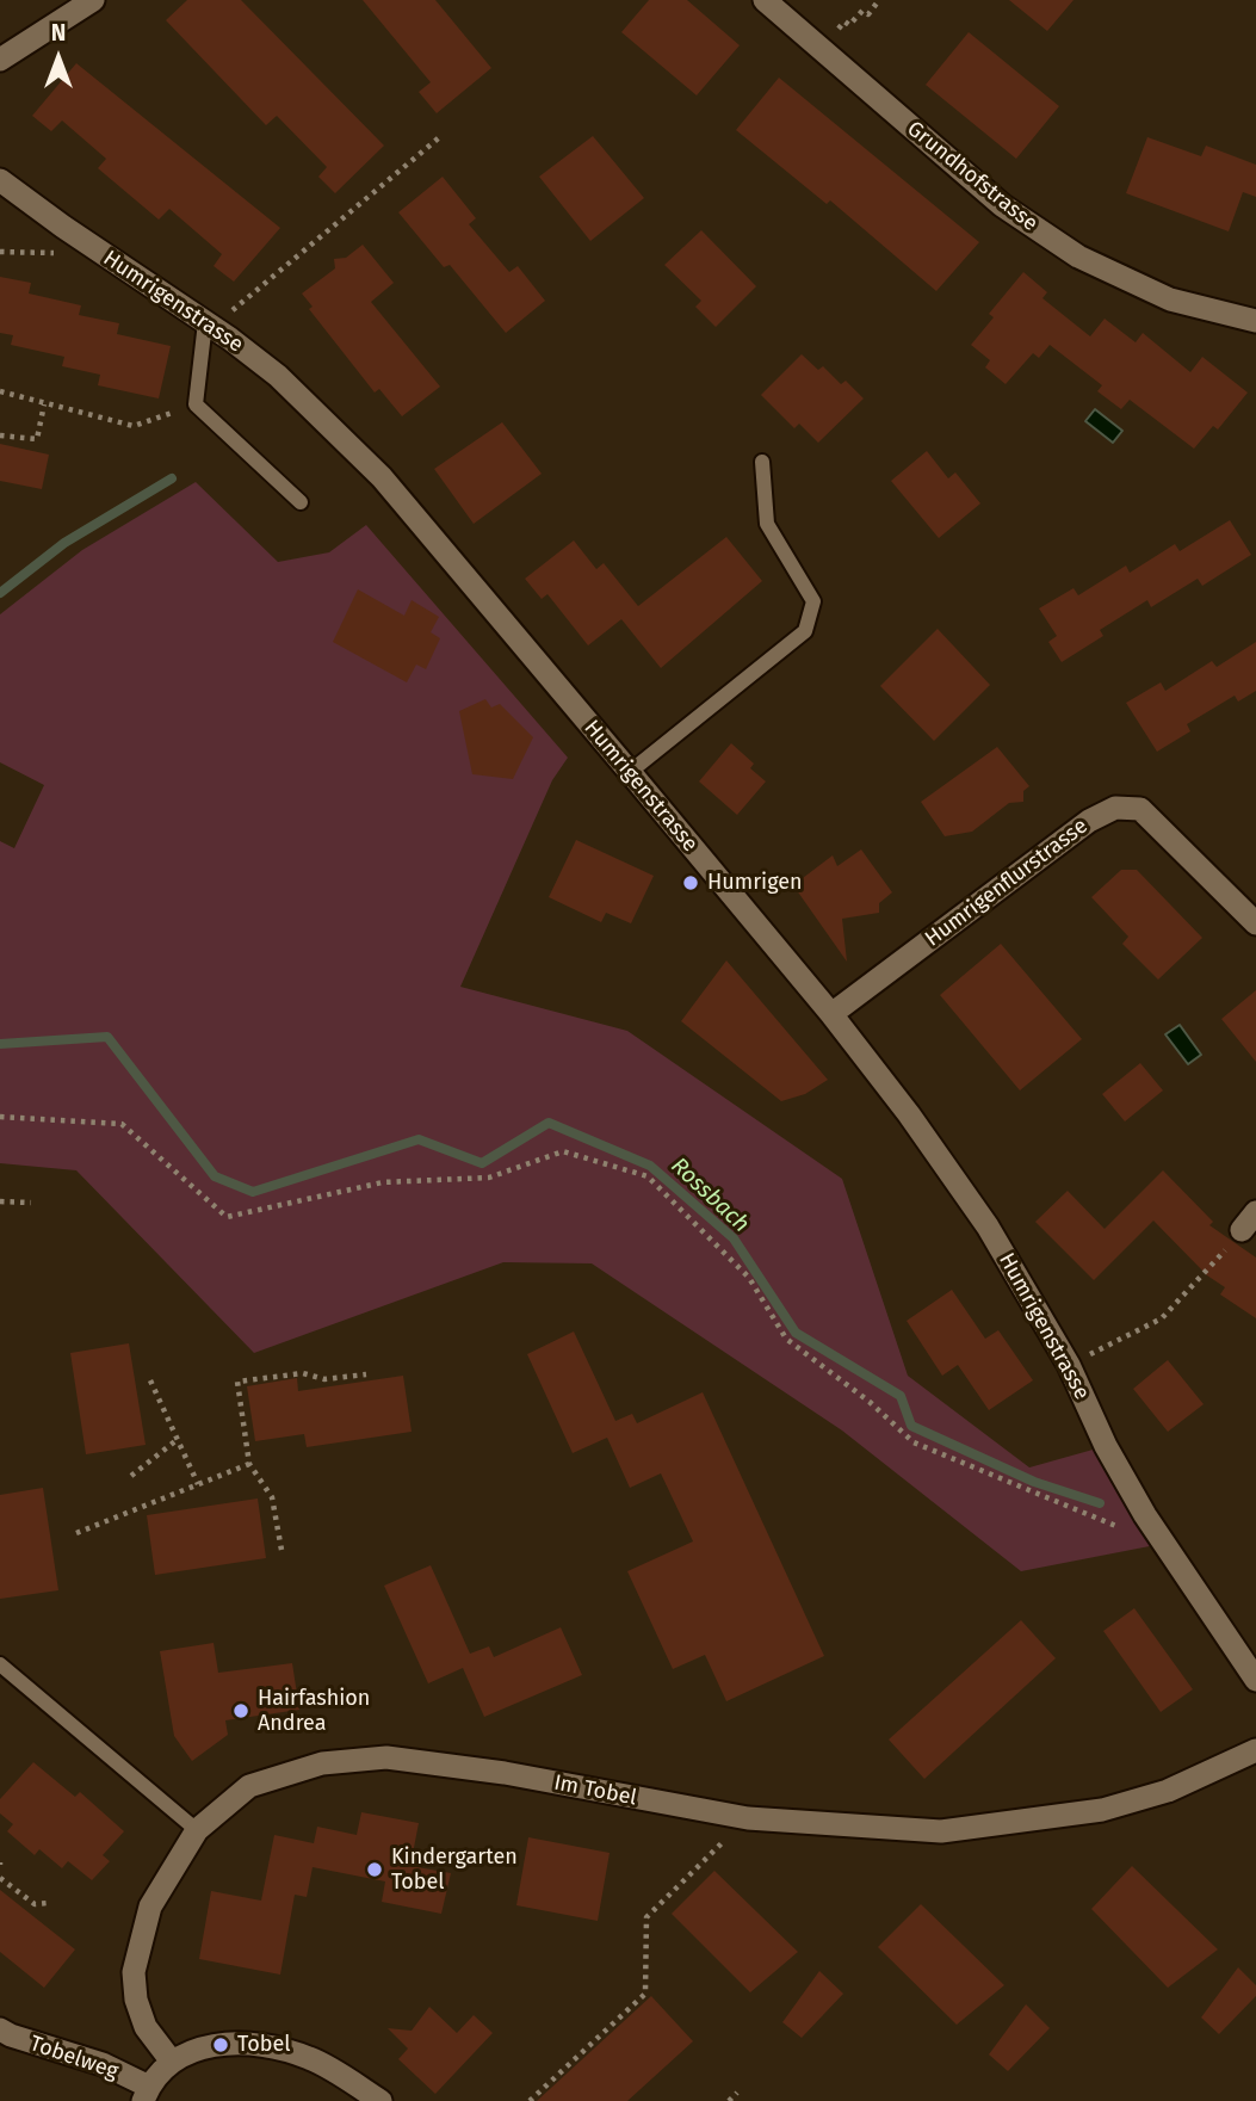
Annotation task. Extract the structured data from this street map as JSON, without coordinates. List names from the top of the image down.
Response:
{
  "streets": {
    "street": [
      "Grundhofstrasse",
      "Humrigenstrasse",
      "Humrigenflurstrasse",
      "Im Tobel",
      "Tobelweg"
    ]
  },
  "crossings": [
    ["Humrigenstrasse", "Humrigenflurstrasse"]
  ],
  "water": ["Rossbach"],
  "places": [
    "Humrigen",
    "Hairfashion Andrea",
    "Kindergarten Tobel",
    "Tobel"
  ],
  "north": "top"
}
